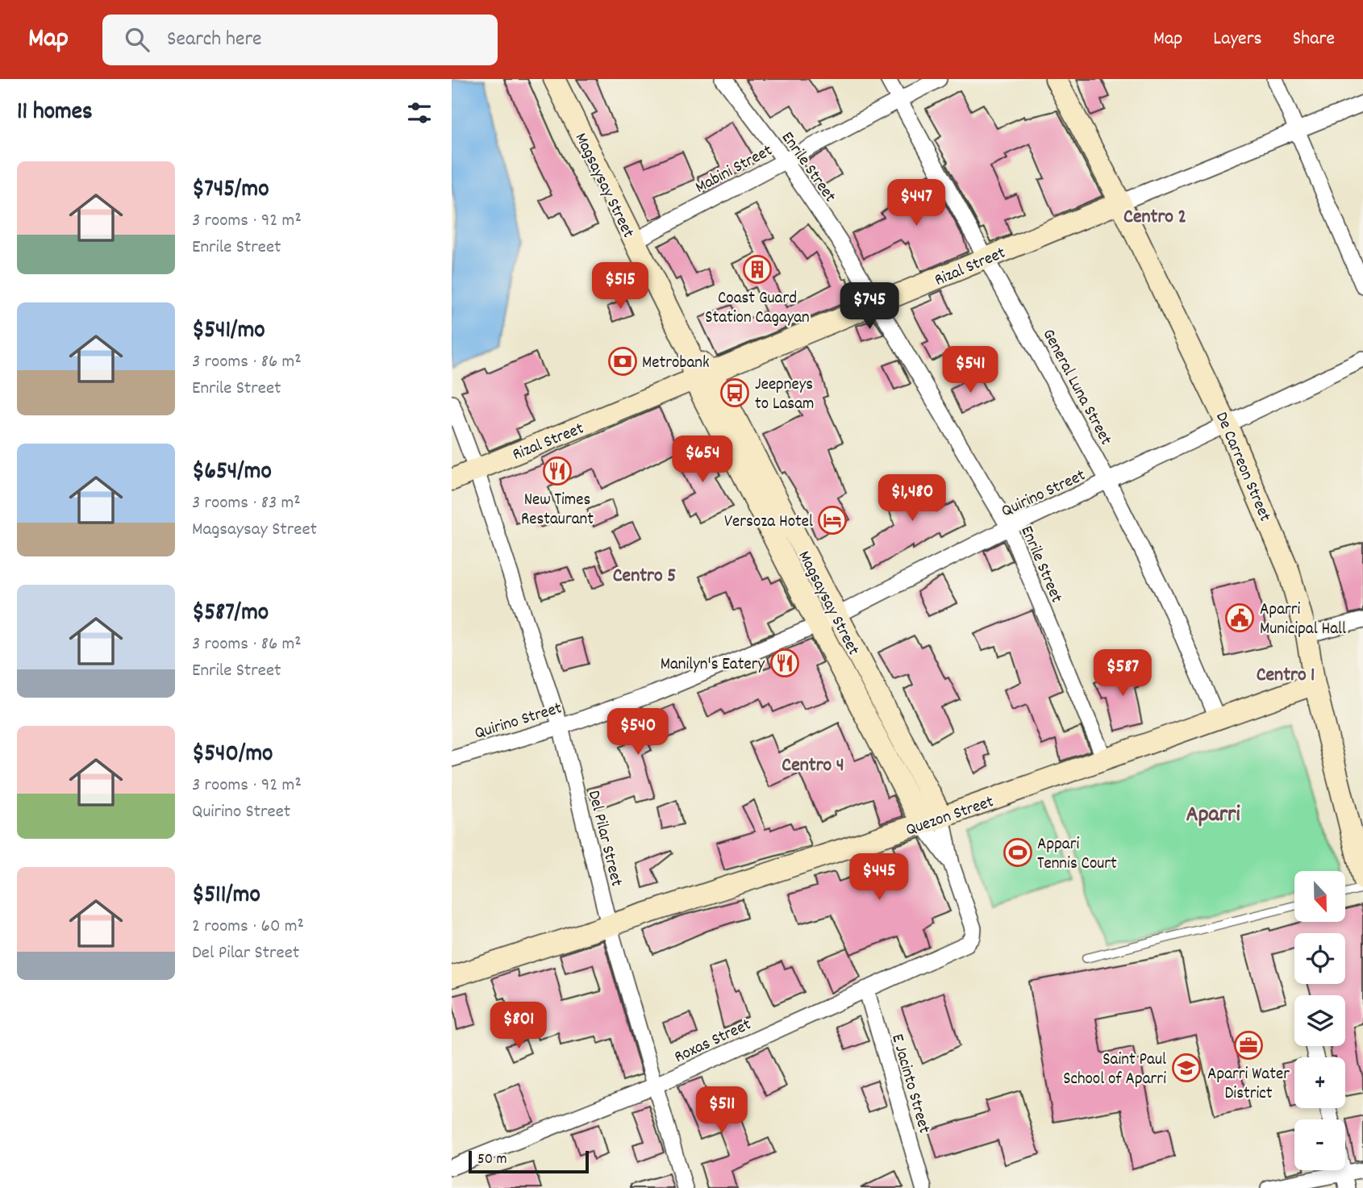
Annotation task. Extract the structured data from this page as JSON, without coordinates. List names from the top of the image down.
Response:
{
  "streets": {
    "street": [
      "Enrile Street",
      "Mabini Street",
      "Magsaysay Street",
      "Rizal Street",
      "General Luna Street",
      "De Carreon Street",
      "Quirino Street",
      "Quezon Street",
      "Del Pilar Street",
      "Roxas Street",
      "E Jacinto Street"
    ]
  },
  "crossings": [
    ["Enrile Street", "Mabini Street"],
    ["Enrile Street", "Rizal Street"],
    ["Enrile Street", "Quirino Street"],
    ["Enrile Street", "Quezon Street"],
    ["Mabini Street", "Magsaysay Street"],
    ["Mabini Street", "General Luna Street"],
    ["Magsaysay Street", "Rizal Street"],
    ["Magsaysay Street", "Quirino Street"],
    ["Magsaysay Street", "Quezon Street"],
    ["Magsaysay Street", "Roxas Street"],
    ["Rizal Street", "General Luna Street"],
    ["Rizal Street", "De Carreon Street"],
    ["Rizal Street", "Del Pilar Street"],
    ["General Luna Street", "Quirino Street"],
    ["General Luna Street", "Quezon Street"],
    ["De Carreon Street", "Quirino Street"],
    ["De Carreon Street", "Quezon Street"],
    ["Quirino Street", "Del Pilar Street"],
    ["Quezon Street", "Del Pilar Street"],
    ["Del Pilar Street", "Roxas Street"],
    ["Roxas Street", "E Jacinto Street"]
  ],
  "districts": [
    "Centro 2",
    "Centro 5",
    "Centro 1",
    "Centro 4",
    "Aparri"
  ],
  "places": {
    "building": ["Coast Guard Station Cagayan"],
    "bank": ["Metrobank"],
    "bus stop": ["Jeepneys to Lasam"],
    "restaurant": ["New Times Restaurant", "Manilyn's Eatery"],
    "hotel": ["Versoza Hotel"],
    "public building": ["Aparri Municipal Hall"],
    "sports": ["Appari Tennis Court"],
    "office": ["Aparri Water District"],
    "school or university": ["Saint Paul School of Aparri"]
  },
  "scale_bar": "50 m",
  "north": "bottom",
  "page": {
    "header": "Map",
    "search": "Search here",
    "nav": ["Map", "Layers", "Share"],
    "heading": "11 homes",
    "list": [
      {
        "name": "$745/mo",
        "note": "3 rooms · 92 m² · Enrile Street"
      },
      {
        "name": "$541/mo",
        "note": "3 rooms · 86 m² · Enrile Street"
      },
      {
        "name": "$654/mo",
        "note": "3 rooms · 83 m² · Magsaysay Street"
      },
      {
        "name": "$587/mo",
        "note": "3 rooms · 86 m² · Enrile Street"
      },
      {
        "name": "$540/mo",
        "note": "3 rooms · 92 m² · Quirino Street"
      },
      {
        "name": "$511/mo",
        "note": "2 rooms · 60 m² · Del Pilar Street"
      }
    ],
    "price": [
      "$447",
      "$515",
      "$745",
      "$541",
      "$654",
      "$1,480",
      "$587",
      "$540",
      "$445",
      "$801",
      "$511"
    ],
    "map_buttons": ["+", "−"],
    "scale": "50 m"
  }
}
